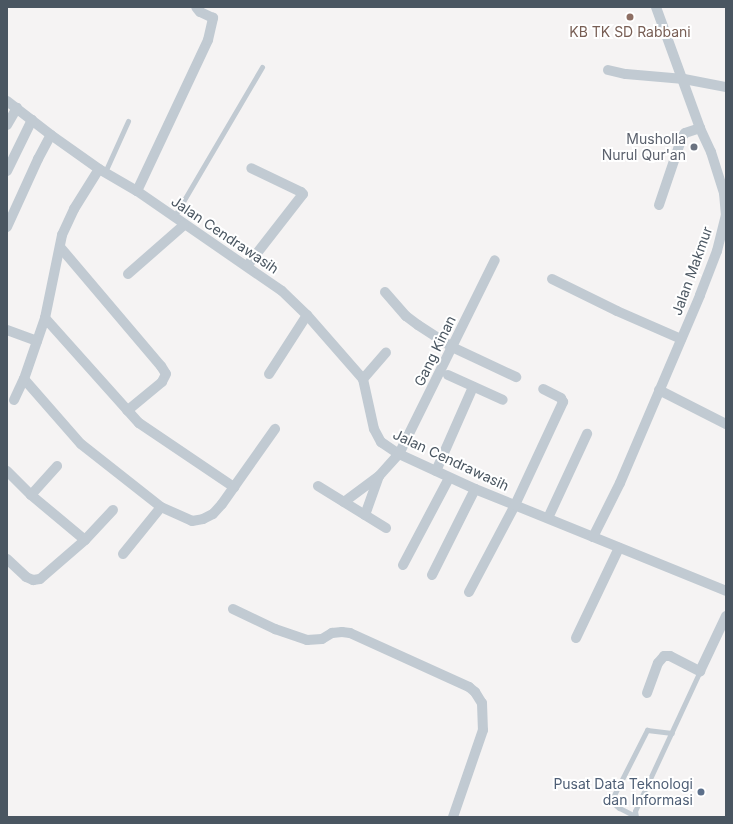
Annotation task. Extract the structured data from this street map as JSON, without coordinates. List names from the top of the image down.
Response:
{
  "streets": {
    "street": ["Jalan Cendrawasih", "Jalan Makmur", "Gang Kinan"]
  },
  "crossings": [
    ["Jalan Cendrawasih", "Jalan Makmur"],
    ["Jalan Cendrawasih", "Gang Kinan"]
  ],
  "places": ["KB TK SD Rabbani", "Musholla Nurul Qur'an", "Pusat Data Teknologi dan Informasi"]
}
